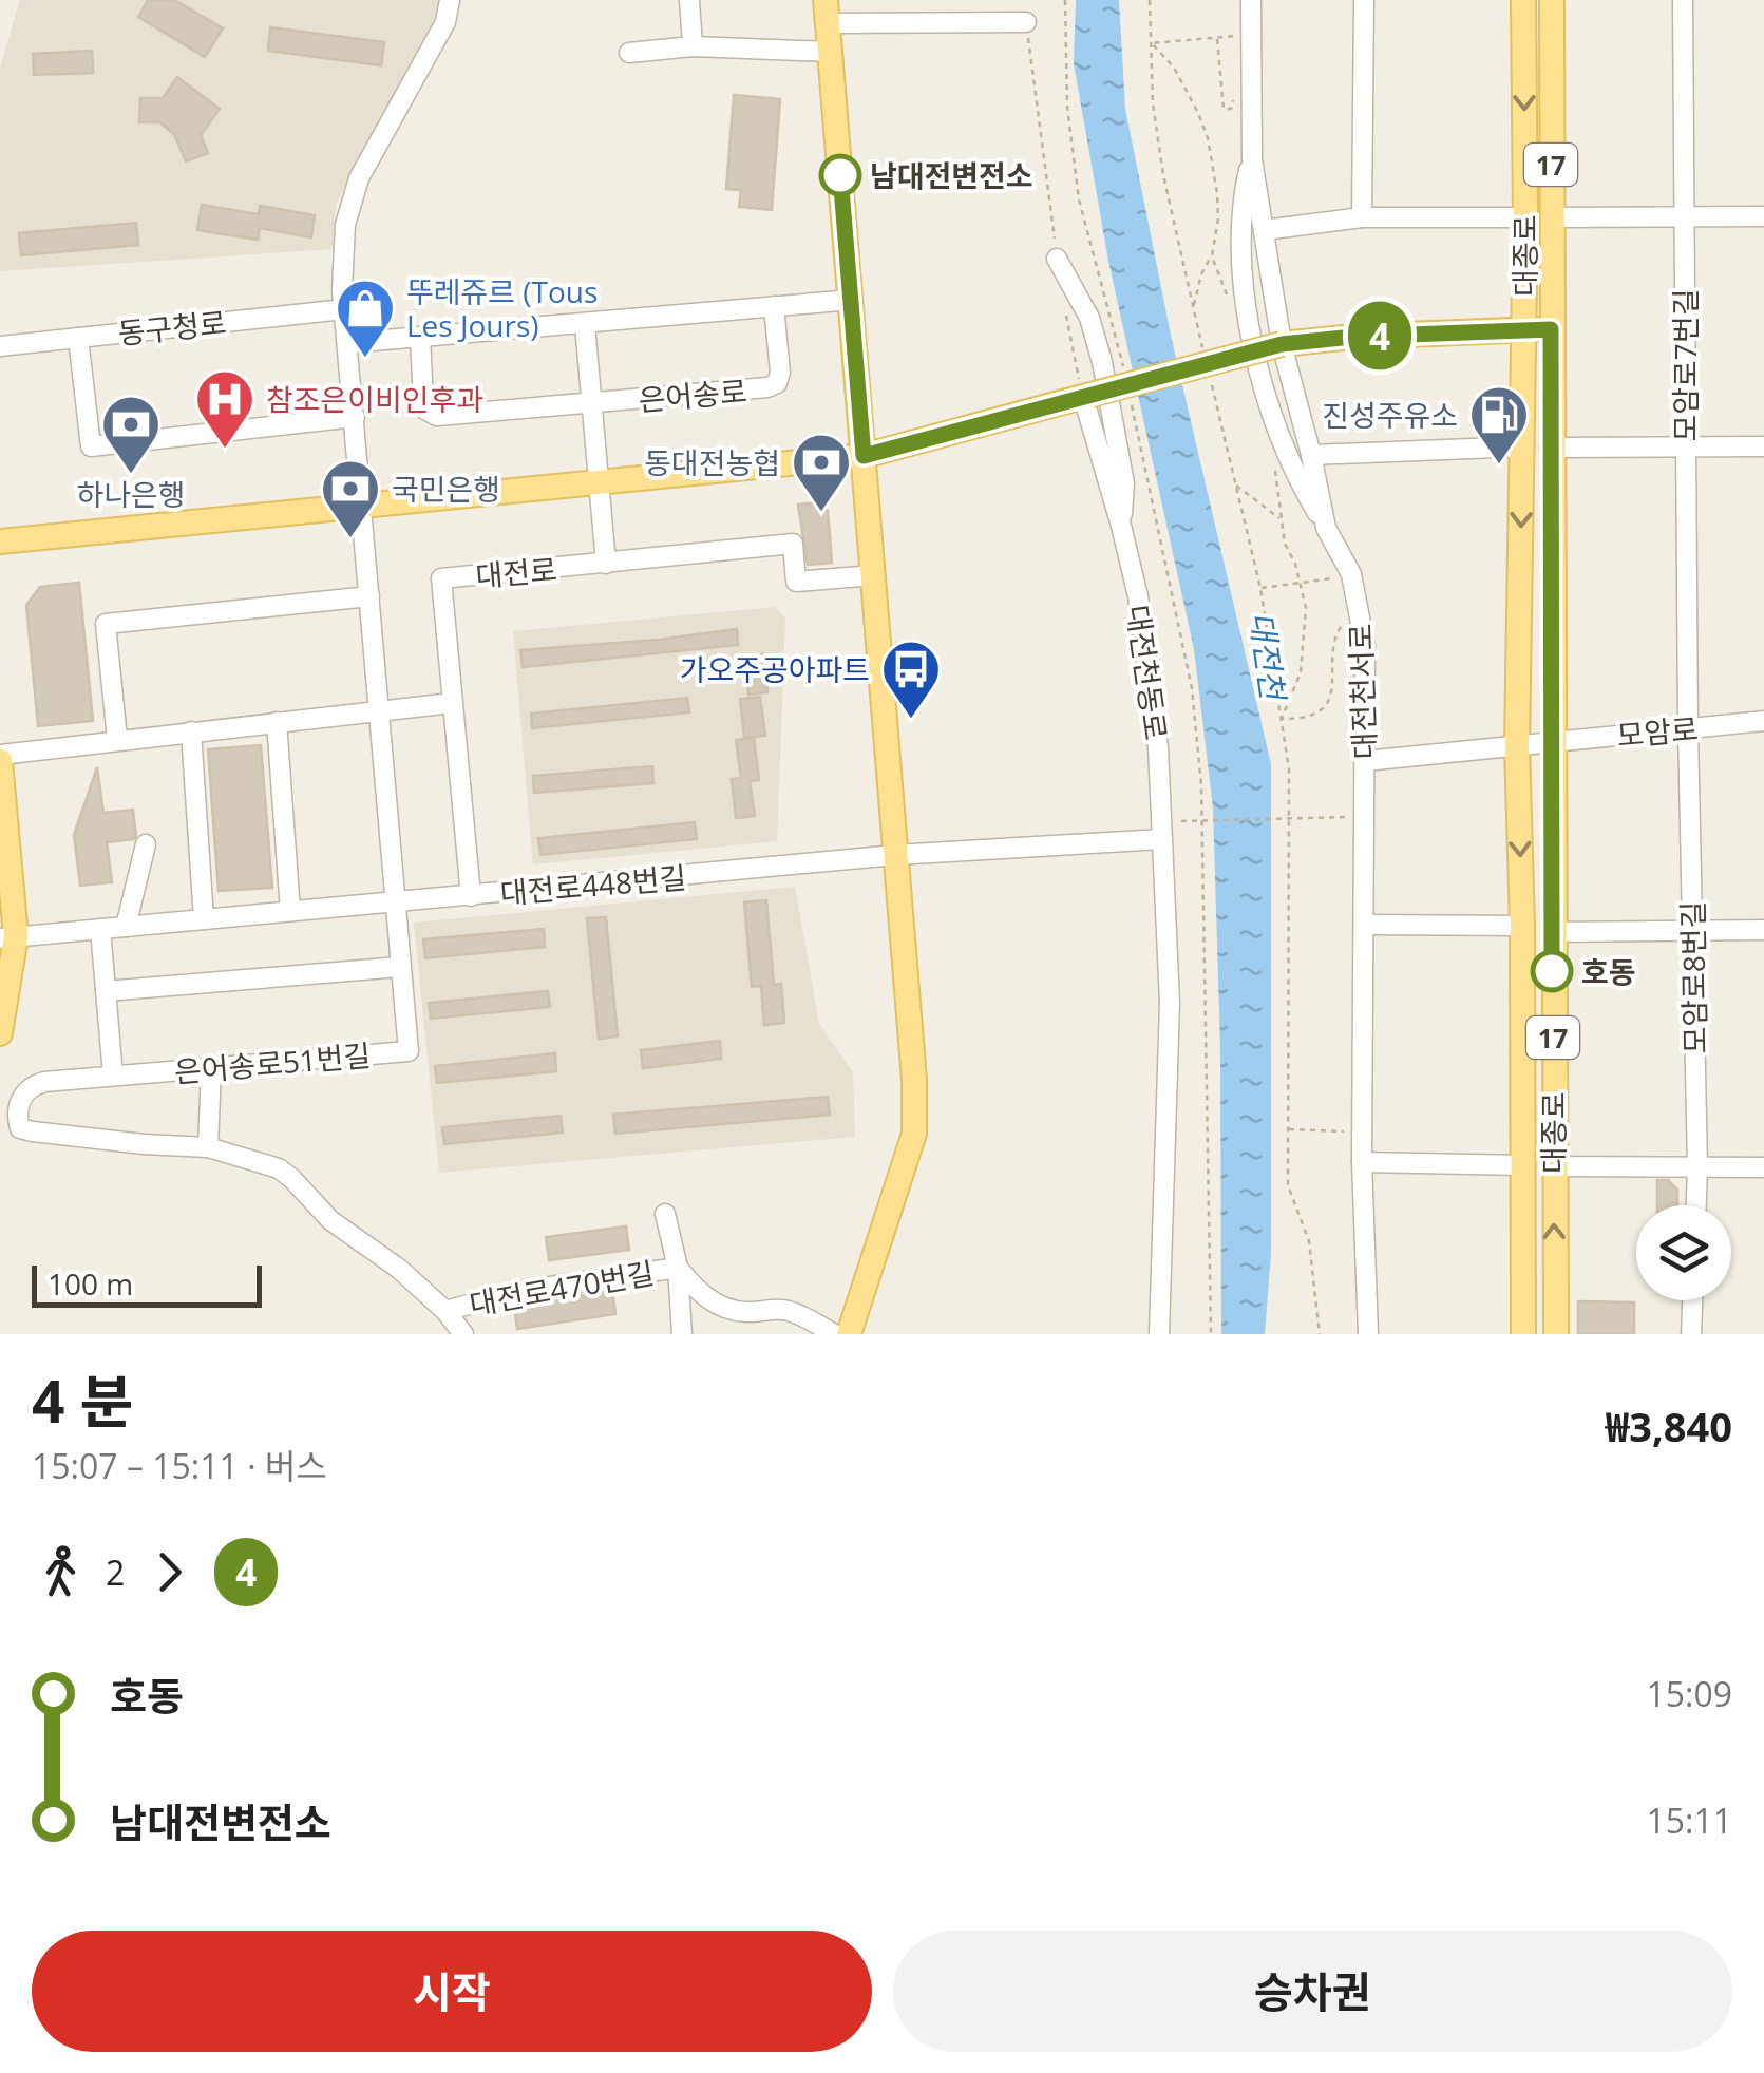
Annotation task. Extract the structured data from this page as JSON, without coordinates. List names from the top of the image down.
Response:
{
  "streets": {
    "main road": ["17", "대종로"],
    "street": [
      "동구청로",
      "모암로7번길",
      "은어송로",
      "대전로",
      "대전천동로",
      "대전천서로",
      "모암로",
      "대전로448번길",
      "모암로8번길",
      "은어송로51번길",
      "대전로470번길"
    ]
  },
  "crossings": [
    ["대종로", "대전천서로"],
    ["대종로", "모암로"],
    ["동구청로", "은어송로51번길"],
    ["모암로7번길", "모암로"],
    ["모암로7번길", "모암로8번길"],
    ["대전로", "대전로448번길"],
    ["모암로", "모암로8번길"],
    ["대전로448번길", "은어송로51번길"]
  ],
  "water": ["대전천"],
  "places": {
    "other": ["남대전변전소", "호동"],
    "shop": ["뚜레쥬르 (Tous Les Jours)"],
    "hospital": ["참조은이비인후과"],
    "fuel station": ["진성주유소"],
    "bank": ["하나은행", "동대전농협", "국민은행"],
    "bus stop": ["가오주공아파트"]
  },
  "lines": ["bus line 4"],
  "scale_bar": "100 m",
  "page": {
    "on_map": "4",
    "scale": "100 m",
    "heading": ["4 분", "15:07 – 15:11 · 버스", "₩3,840"],
    "legs": ["2", "4"],
    "list": [
      {
        "name": "호동",
        "value": "15:09"
      },
      {
        "name": "남대전변전소",
        "value": "15:11"
      }
    ],
    "buttons": ["시작", "승차권"]
  }
}
